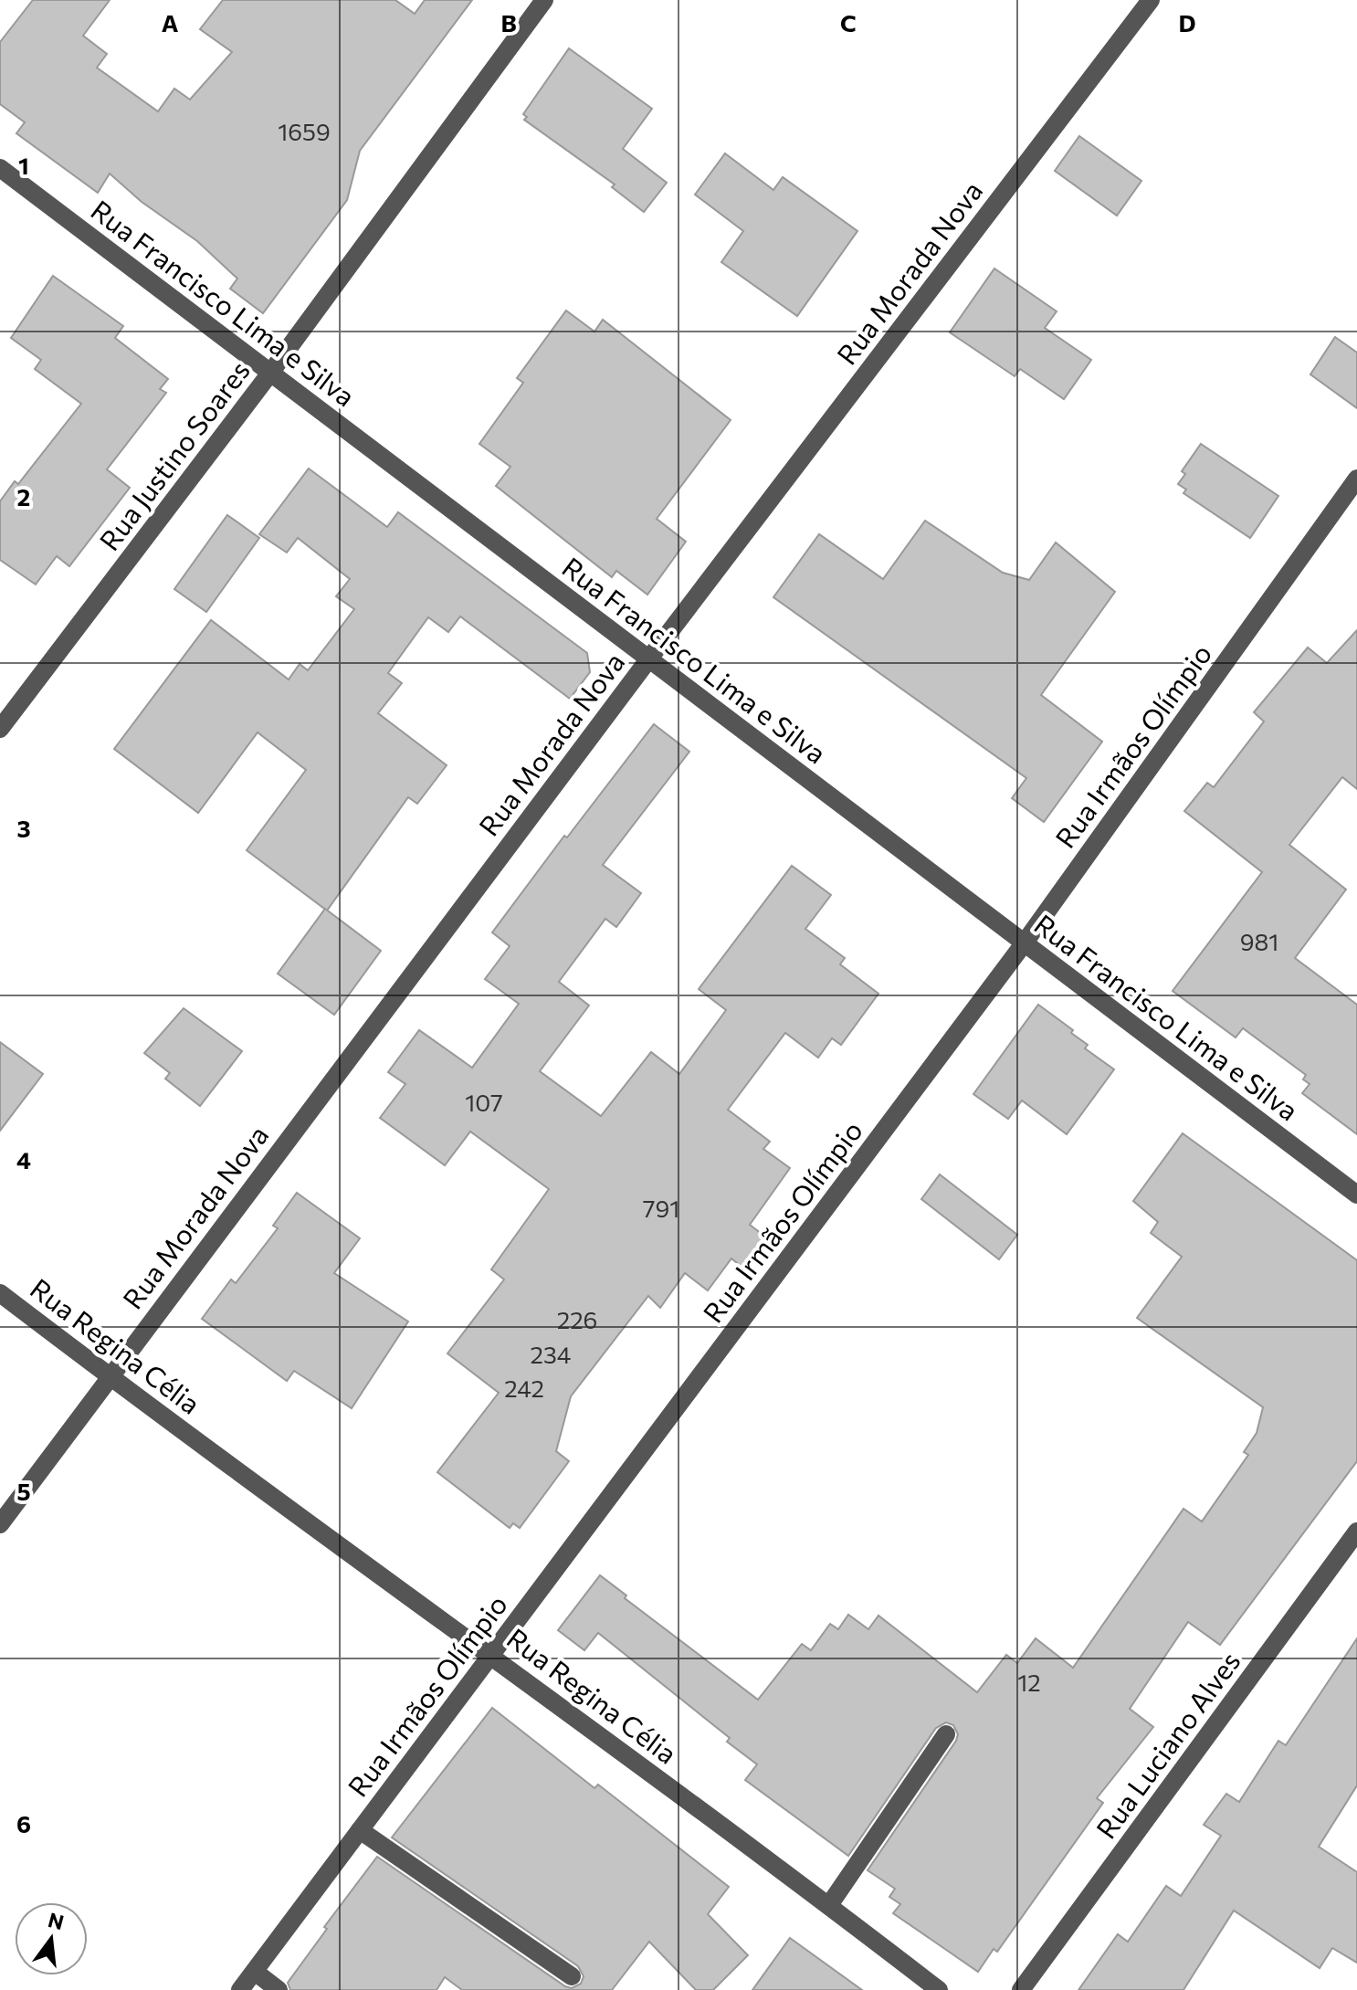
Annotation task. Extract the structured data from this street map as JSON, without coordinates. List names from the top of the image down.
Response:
{
  "streets": {
    "street": [
      "Rua Morada Nova",
      "Rua Francisco Lima e Silva",
      "Rua Justino Soares",
      "Rua Irmãos Olímpio",
      "Rua Regina Célia",
      "Rua Luciano Alves"
    ]
  },
  "crossings": [
    ["Rua Morada Nova", "Rua Francisco Lima e Silva"],
    ["Rua Morada Nova", "Rua Regina Célia"],
    ["Rua Francisco Lima e Silva", "Rua Justino Soares"],
    ["Rua Francisco Lima e Silva", "Rua Irmãos Olímpio"],
    ["Rua Irmãos Olímpio", "Rua Regina Célia"]
  ],
  "house_numbers": [
    "1659",
    "981",
    "107",
    "791",
    "226",
    "234",
    "242",
    "12"
  ],
  "north": "top",
  "grid": {
    "columns": [
      "A",
      "B",
      "C",
      "D"
    ],
    "rows": [
      "1",
      "2",
      "3",
      "4",
      "5",
      "6"
    ]
  }
}
